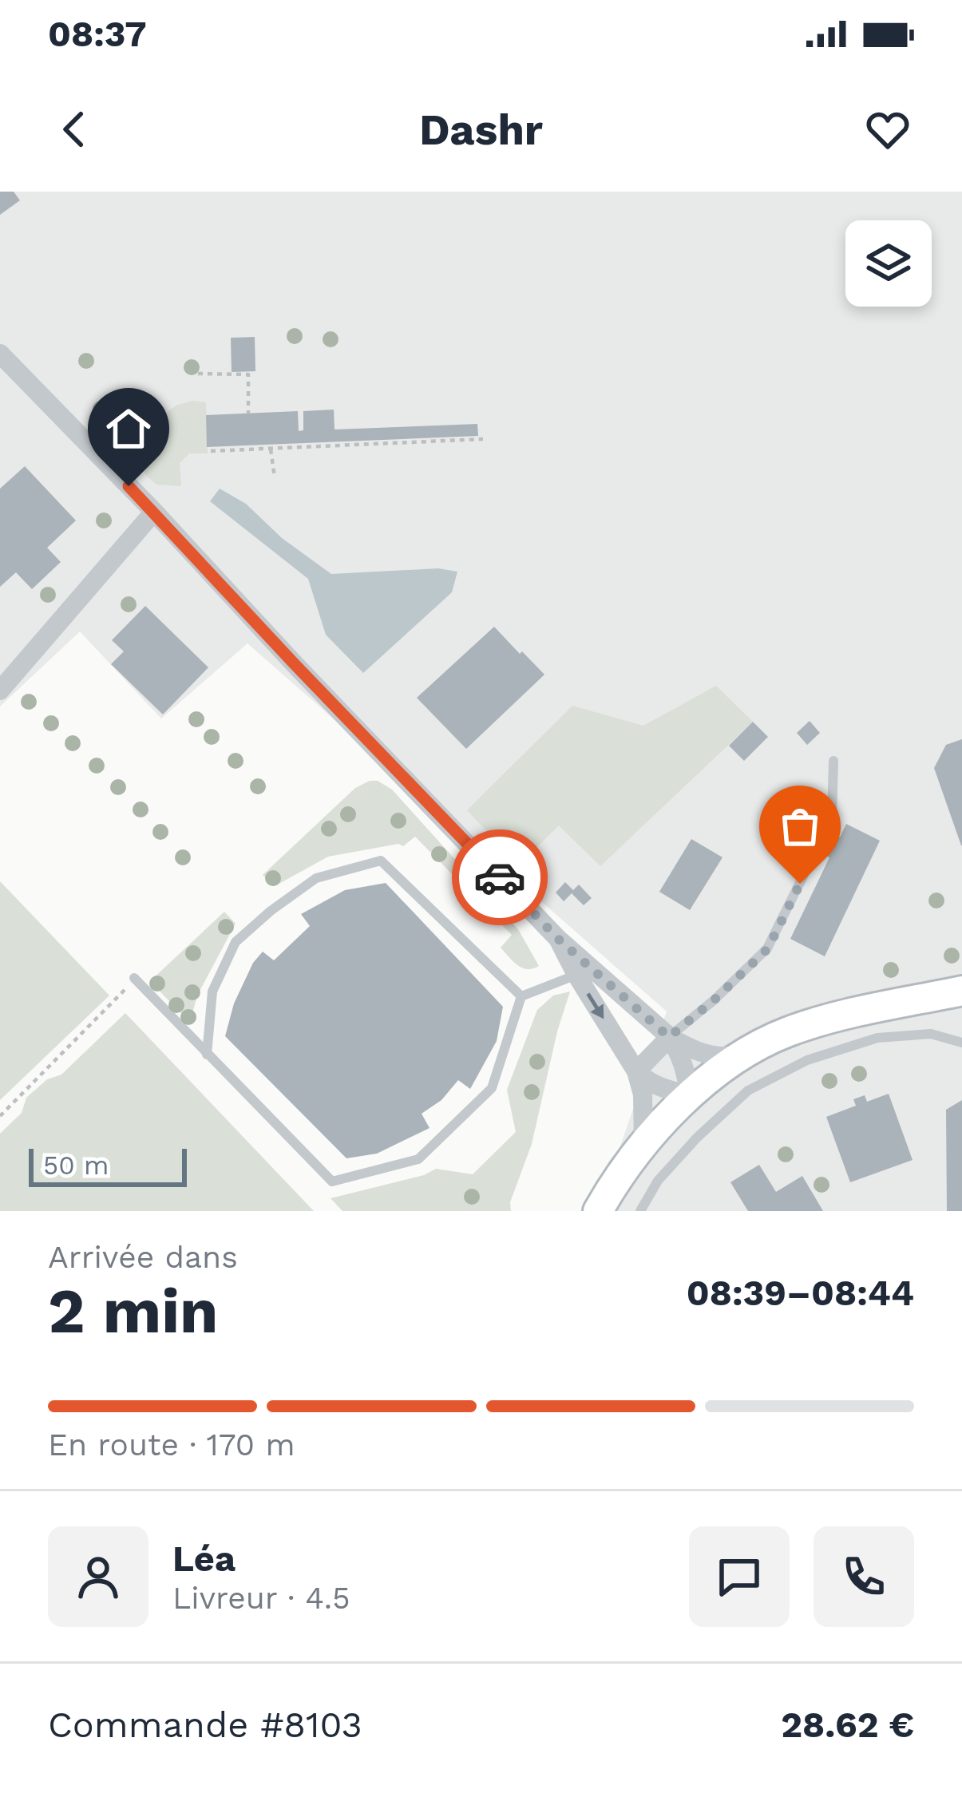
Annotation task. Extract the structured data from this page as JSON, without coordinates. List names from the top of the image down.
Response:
{
  "scale_bar": "50 m",
  "page": {
    "status": "08:37",
    "header": "Dashr",
    "scale": "50 m",
    "heading": ["2 min", "Arrivée dans", "08:39–08:44"],
    "panel": [
      "Léa",
      "Livreur · 4.5",
      "Commande #8103",
      "28.62 €"
    ],
    "bar": "En route · 170 m"
  }
}
